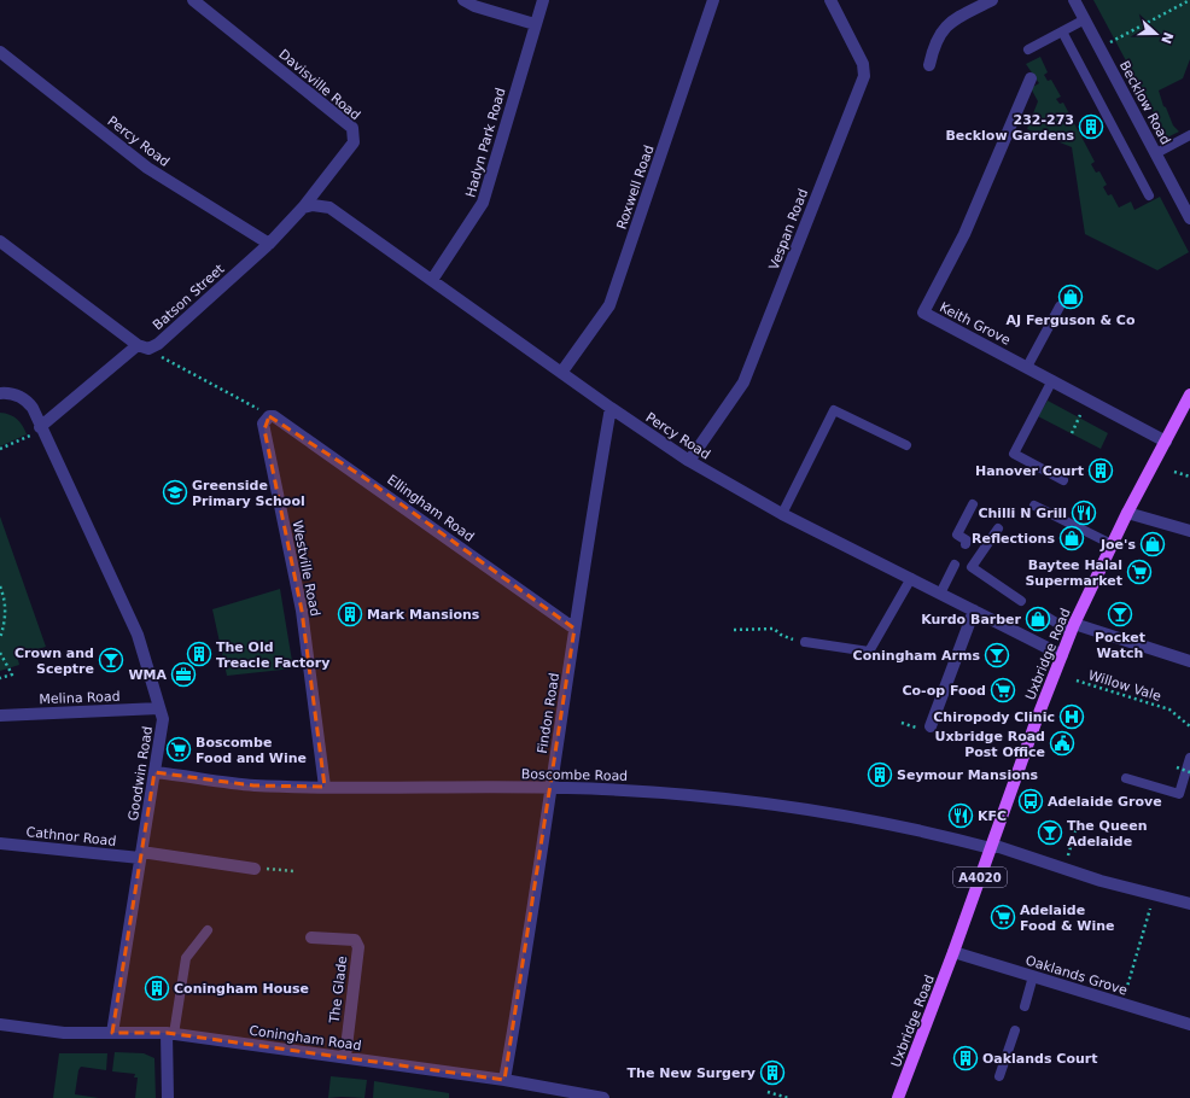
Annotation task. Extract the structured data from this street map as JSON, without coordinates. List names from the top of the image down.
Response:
{
  "streets": {
    "main road": ["Uxbridge Road", "A4020"],
    "street": [
      "Davisville Road",
      "Becklow Road",
      "Percy Road",
      "Hadyn Park Road",
      "Roxwell Road",
      "Vespan Road",
      "Batson Street",
      "Keith Grove",
      "Ellingham Road",
      "Westville Road",
      "Melina Road",
      "Findon Road",
      "Goodwin Road",
      "Boscombe Road",
      "Cathnor Road",
      "Oaklands Grove",
      "The Glade",
      "Coningham Road"
    ],
    "path": ["Willow Vale"]
  },
  "crossings": [
    ["Davisville Road", "Percy Road"],
    ["Davisville Road", "Batson Street"],
    ["Percy Road", "Hadyn Park Road"],
    ["Percy Road", "Roxwell Road"],
    ["Percy Road", "Vespan Road"],
    ["Percy Road", "Batson Street"],
    ["Percy Road", "Uxbridge Road"],
    ["Percy Road", "Findon Road"],
    ["Keith Grove", "Uxbridge Road"],
    ["Ellingham Road", "Westville Road"],
    ["Ellingham Road", "Findon Road"],
    ["Westville Road", "Boscombe Road"],
    ["Uxbridge Road", "Boscombe Road"],
    ["Uxbridge Road", "Oaklands Grove"],
    ["Melina Road", "Goodwin Road"],
    ["Findon Road", "Boscombe Road"],
    ["Findon Road", "Coningham Road"],
    ["Goodwin Road", "Boscombe Road"],
    ["Goodwin Road", "Cathnor Road"],
    ["Goodwin Road", "Coningham Road"],
    ["The Glade", "Coningham Road"]
  ],
  "places": {
    "building": [
      "232-273 Becklow Gardens",
      "Hanover Court",
      "Mark Mansions",
      "The Old Treacle Factory",
      "Seymour Mansions",
      "Coningham House",
      "Oaklands Court",
      "The New Surgery"
    ],
    "shop": [
      "AJ Ferguson & Co",
      "Reflections",
      "Joe's",
      "Kurdo Barber"
    ],
    "school or university": ["Greenside Primary School"],
    "restaurant": ["Chilli N Grill", "KFC"],
    "supermarket": [
      "Baytee Halal Supermarket",
      "Co-op Food",
      "Boscombe Food and Wine",
      "Adelaide Food & Wine"
    ],
    "bar": [
      "Pocket Watch",
      "Coningham Arms",
      "Crown and Sceptre",
      "The Queen Adelaide"
    ],
    "office": ["WMA"],
    "hospital": ["Chiropody Clinic"],
    "public building": ["Uxbridge Road Post Office"],
    "bus stop": ["Adelaide Grove"]
  },
  "north": "right"
}
